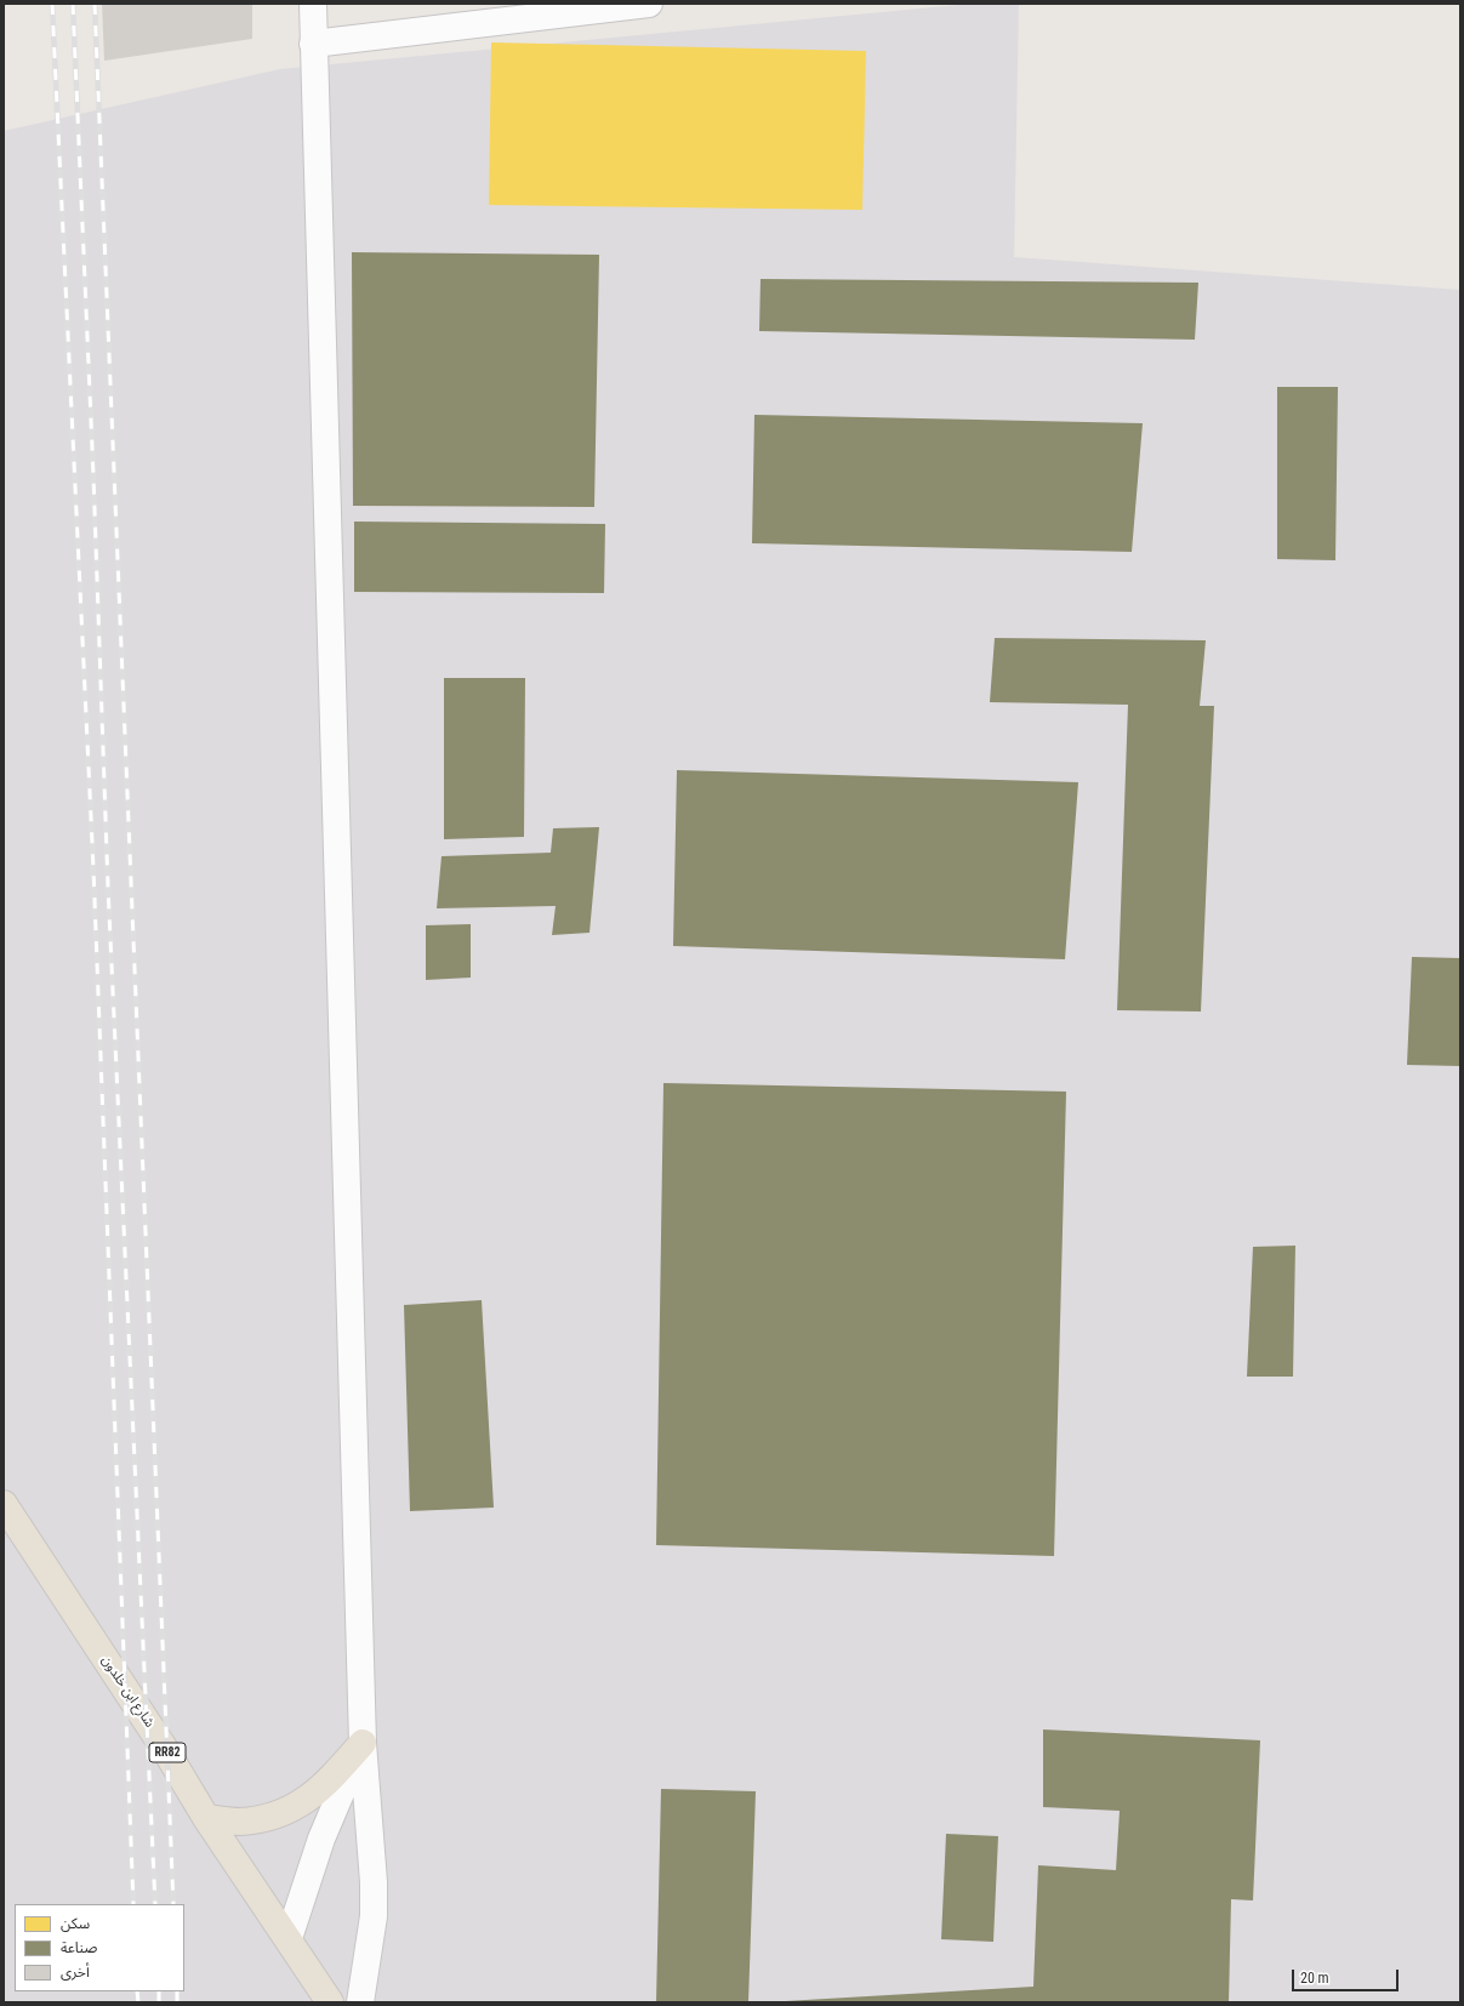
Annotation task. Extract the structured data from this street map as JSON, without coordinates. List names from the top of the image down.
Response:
{
  "streets": {
    "main road": ["شارع ابن خلدون", "RR82"]
  },
  "legend": ["سكن", "صناعة", "أخرى"],
  "scale_bar": "20 m"
}
